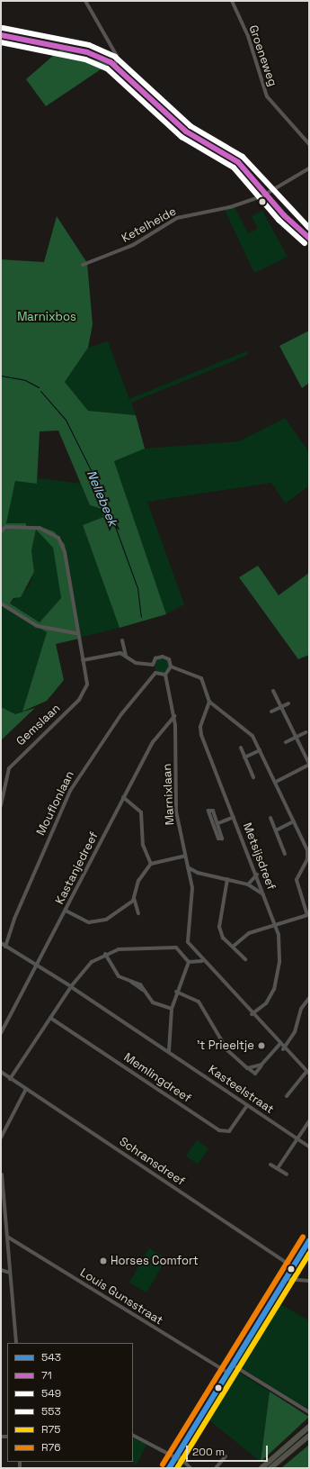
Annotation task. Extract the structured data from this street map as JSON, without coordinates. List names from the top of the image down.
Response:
{
  "streets": {
    "street": [
      "Groeneweg",
      "Ketelheide",
      "Gemslaan",
      "Marnixlaan",
      "Mouflonlaan",
      "Metsijsdreef",
      "Kastanjedreef",
      "Memlingdreef",
      "Kasteelstraat",
      "Schransdreef",
      "Louis Gunsstraat"
    ]
  },
  "crossings": [
    ["Marnixlaan", "Mouflonlaan"],
    ["Marnixlaan", "Metsijsdreef"],
    ["Marnixlaan", "Kastanjedreef"],
    ["Mouflonlaan", "Kasteelstraat"],
    ["Kastanjedreef", "Kasteelstraat"],
    ["Memlingdreef", "Kasteelstraat"]
  ],
  "water": ["Nellebeek"],
  "parks": ["Marnixbos"],
  "places": ["’t Prieeltje", "Horses Comfort"],
  "lines": [
    "transit line 553",
    "transit line 71",
    "transit line 549",
    "transit line R76",
    "transit line 543",
    "transit line R75"
  ],
  "legend": [
    "543",
    "71",
    "549",
    "553",
    "R75",
    "R76"
  ],
  "scale_bar": "200 m"
}
